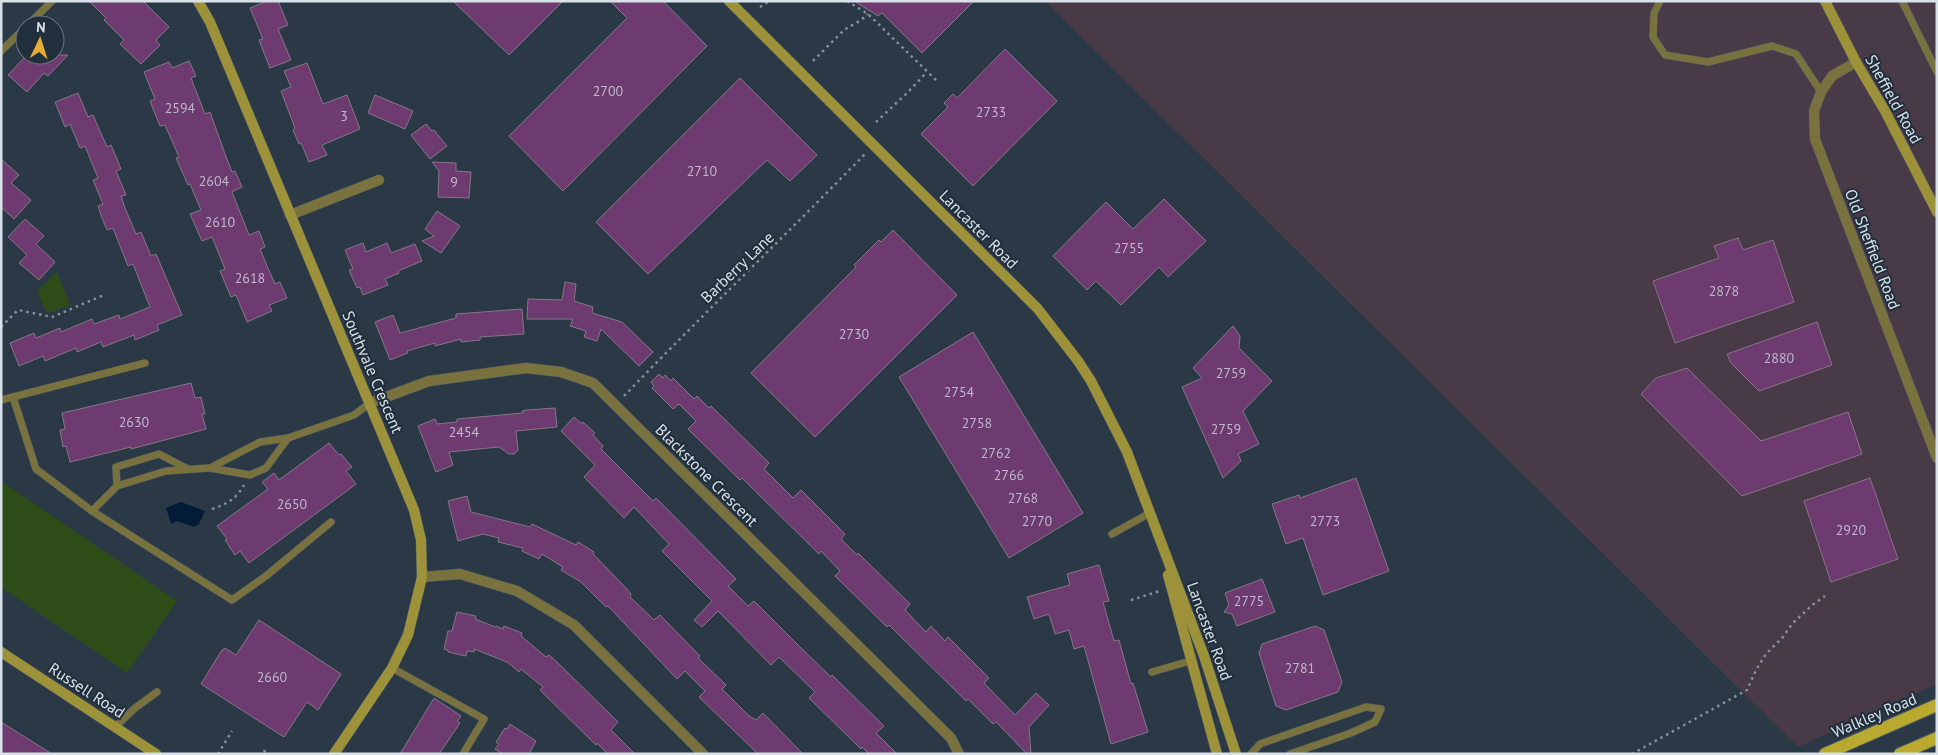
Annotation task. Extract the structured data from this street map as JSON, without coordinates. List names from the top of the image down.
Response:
{
  "streets": {
    "main road": ["Walkley Road"],
    "street": [
      "Sheffield Road",
      "Lancaster Road",
      "Old Sheffield Road",
      "Southvale Crescent",
      "Blackstone Crescent",
      "Russell Road"
    ],
    "path": ["Barberry Lane"]
  },
  "crossings": [
    ["Sheffield Road", "Old Sheffield Road"],
    ["Lancaster Road", "Barberry Lane"],
    ["Barberry Lane", "Blackstone Crescent"],
    ["Southvale Crescent", "Blackstone Crescent"]
  ],
  "house_numbers": [
    "2700",
    "2594",
    "2733",
    "3",
    "2710",
    "2604",
    "9",
    "2610",
    "2755",
    "2618",
    "2878",
    "2730",
    "2880",
    "2759",
    "2754",
    "2630",
    "2758",
    "2759",
    "2454",
    "2762",
    "2766",
    "2768",
    "2650",
    "2770",
    "2773",
    "2920",
    "2775",
    "2781",
    "2660"
  ],
  "north": "top"
}
